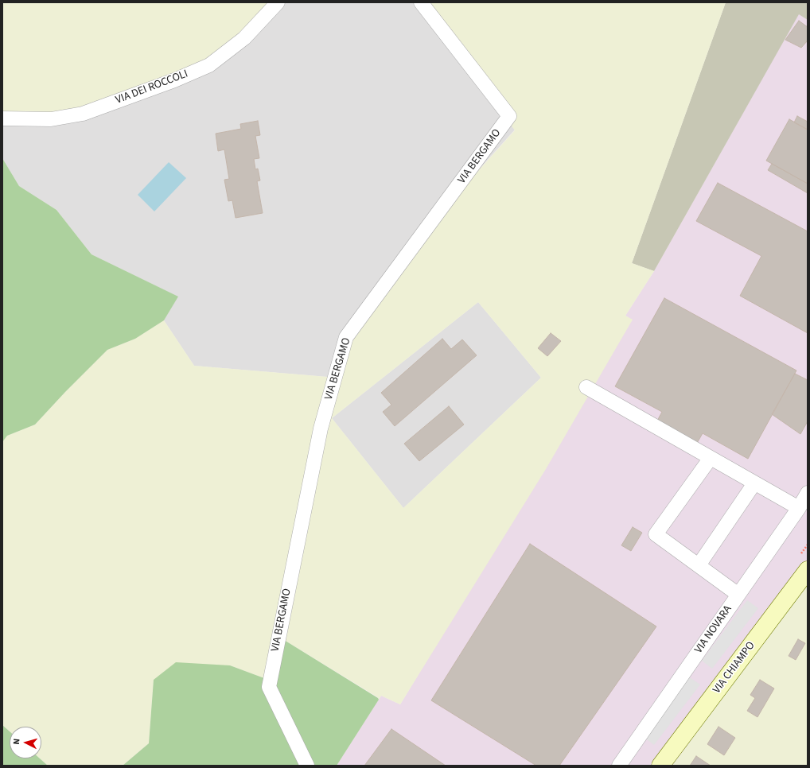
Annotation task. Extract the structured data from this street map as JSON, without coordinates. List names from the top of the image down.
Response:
{
  "streets": {
    "main road": ["VIA CHIAMPO"],
    "street": ["VIA DEI ROCCOLI", "VIA BERGAMO", "VIA NOVARA"]
  },
  "north": "left"
}
